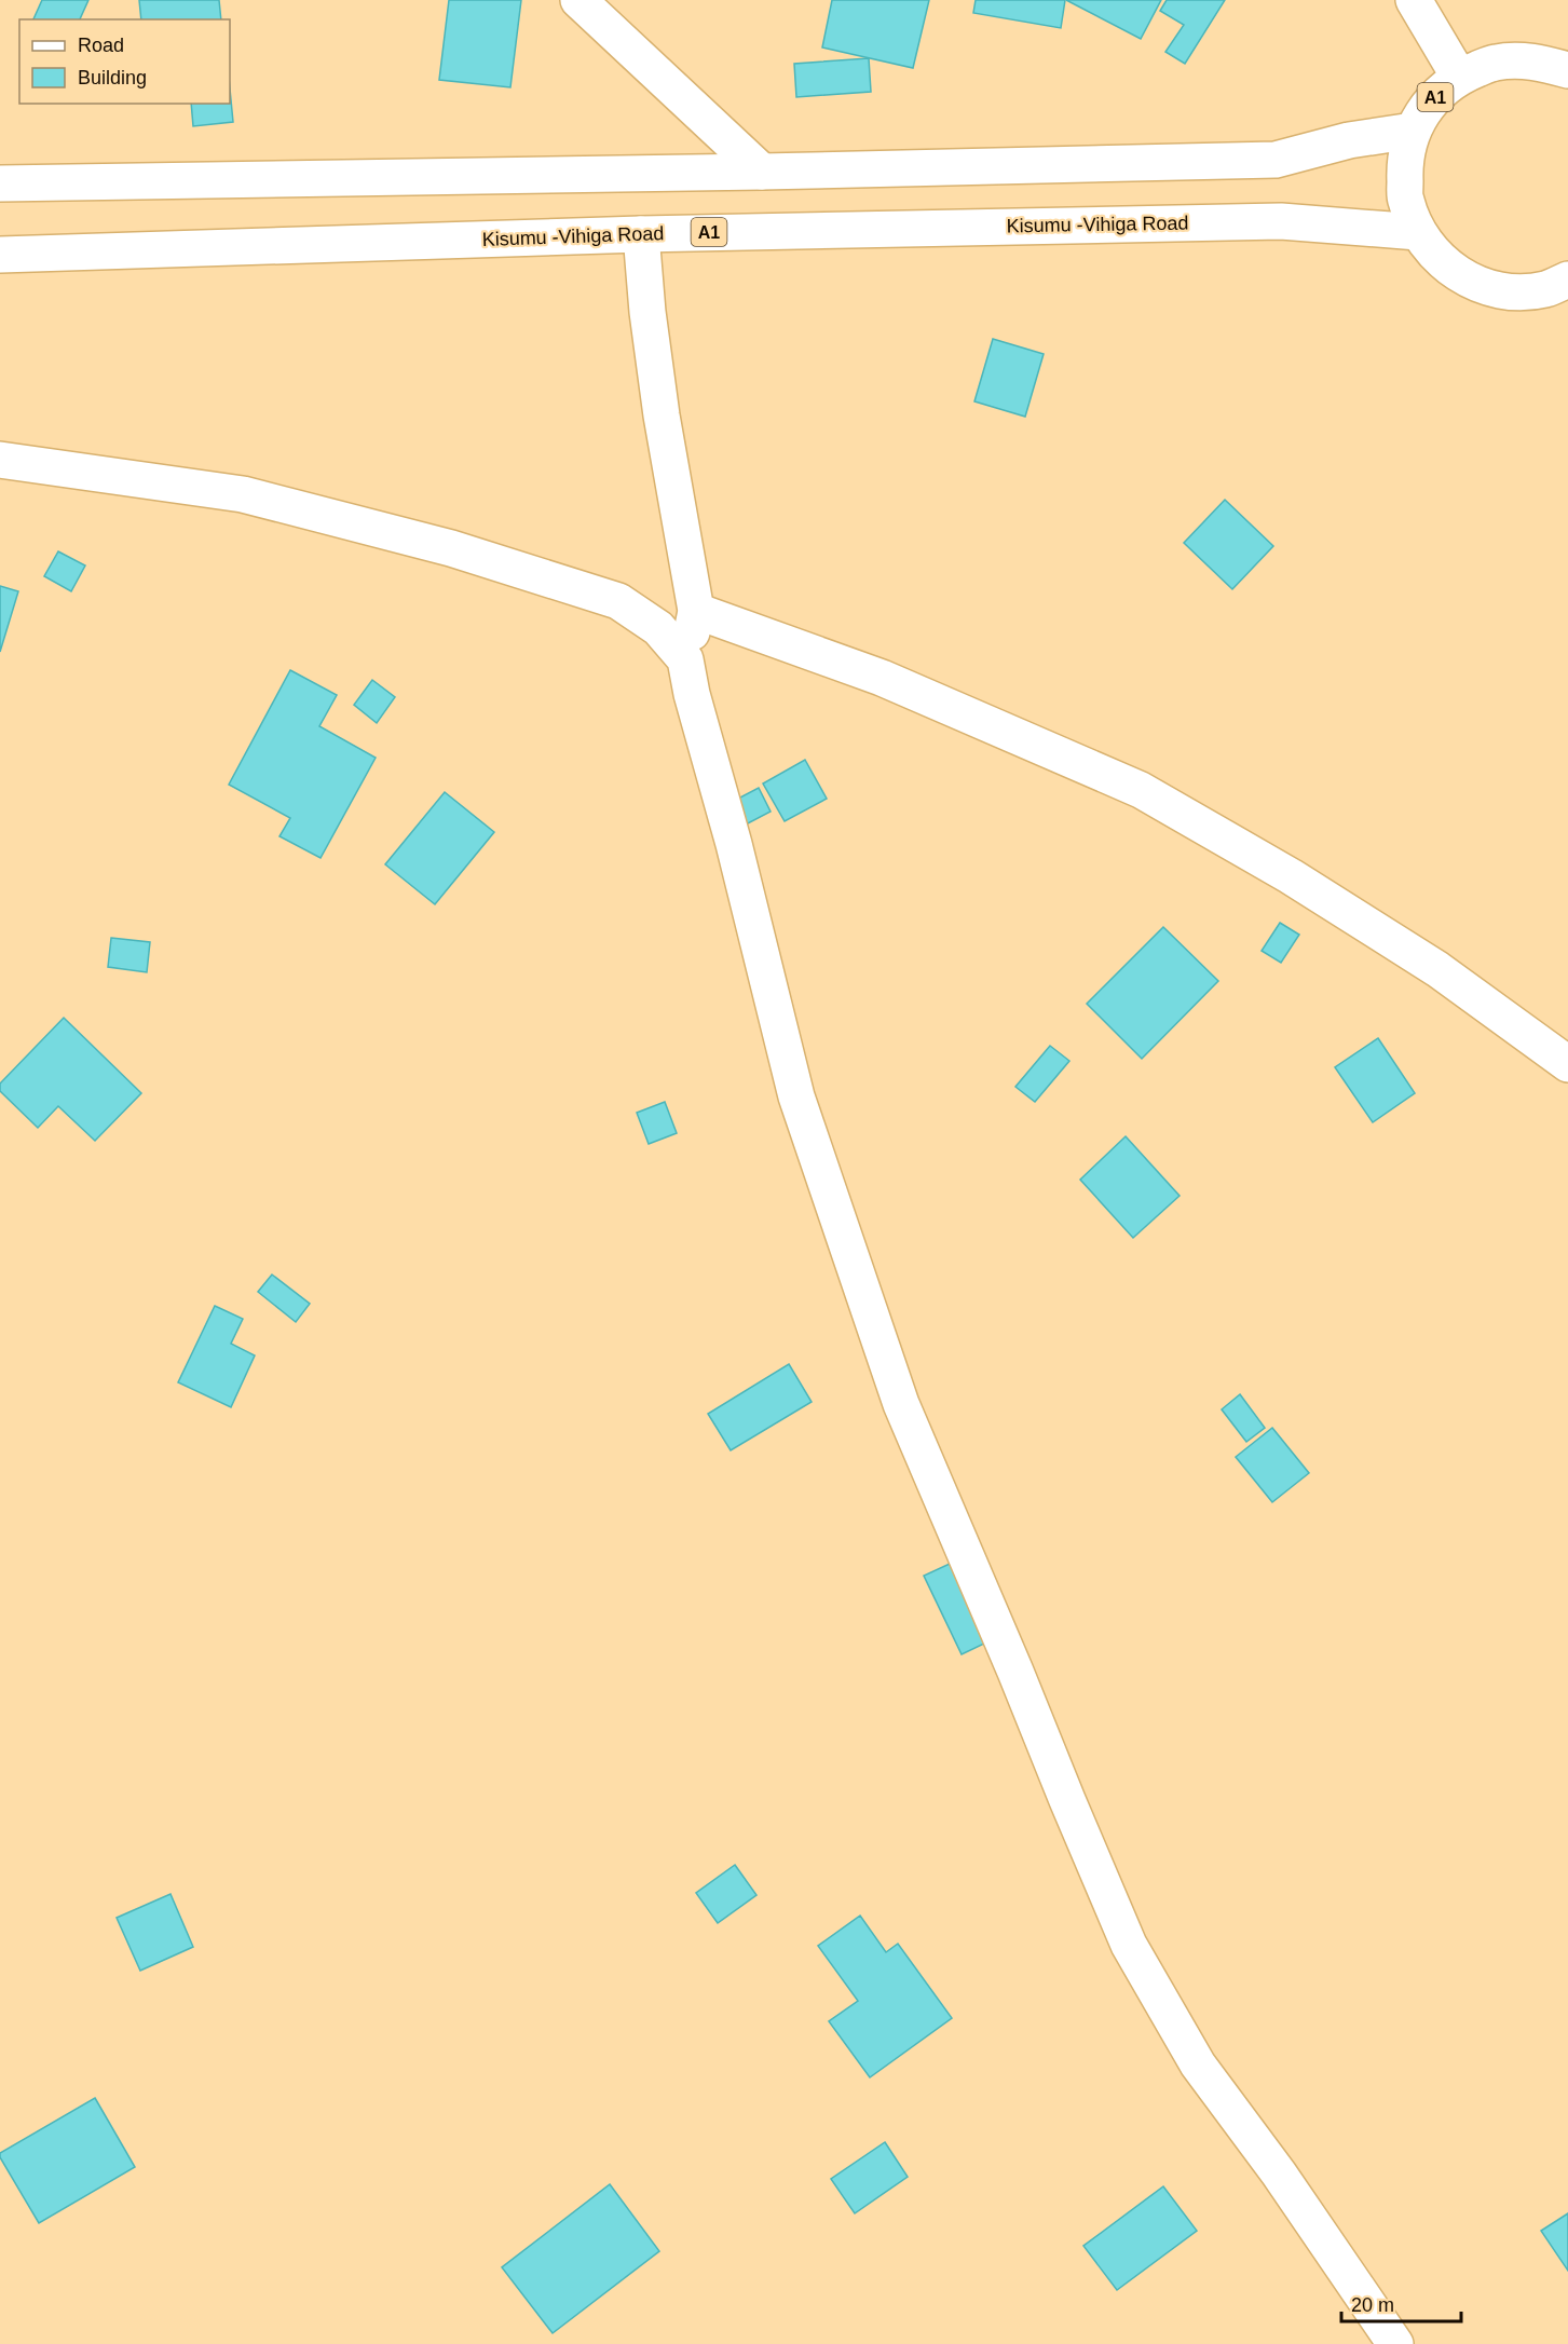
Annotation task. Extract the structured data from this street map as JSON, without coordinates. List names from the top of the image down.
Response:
{
  "streets": {
    "main road": ["A1", "Kisumu -Vihiga Road"]
  },
  "crossings": [
    ["A1", "Kisumu -Vihiga Road"]
  ],
  "legend": ["Road", "Building"],
  "scale_bar": "20 m"
}
